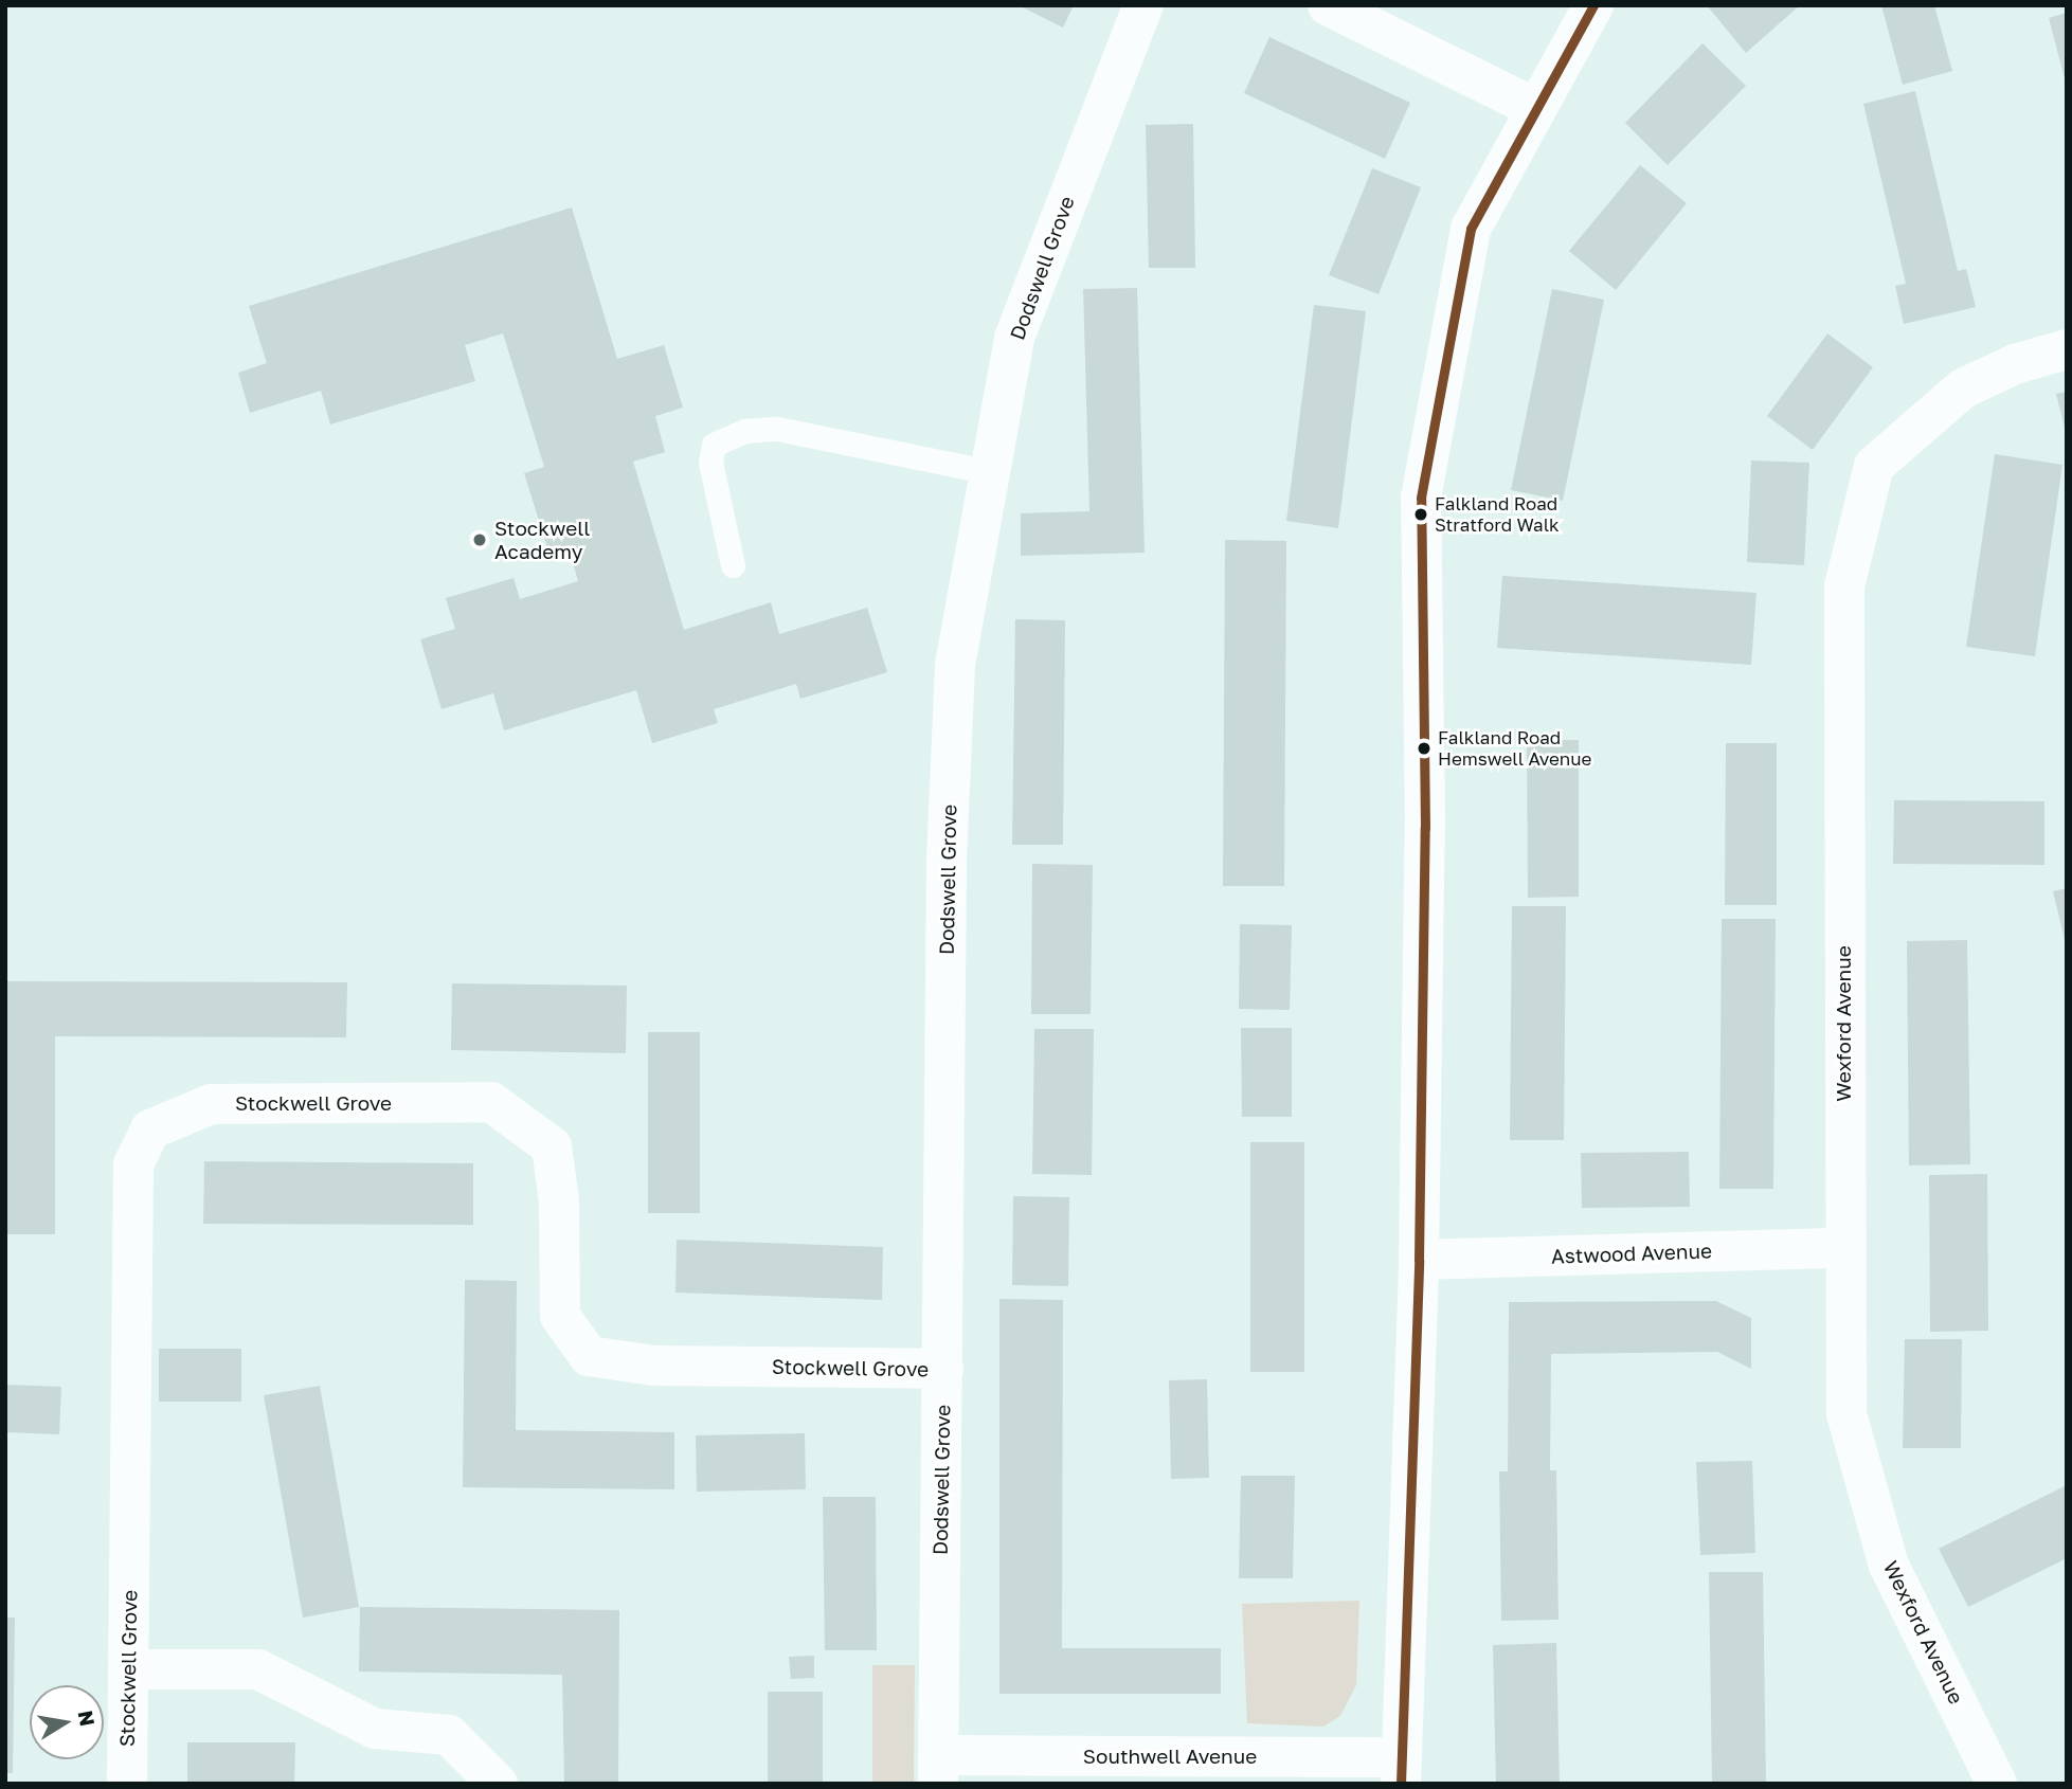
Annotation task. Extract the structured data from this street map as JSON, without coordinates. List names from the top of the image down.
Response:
{
  "streets": {
    "street": [
      "Dodswell Grove",
      "Wexford Avenue",
      "Stockwell Grove",
      "Astwood Avenue",
      "Southwell Avenue"
    ]
  },
  "crossings": [
    ["Dodswell Grove", "Stockwell Grove"],
    ["Dodswell Grove", "Southwell Avenue"],
    ["Wexford Avenue", "Astwood Avenue"]
  ],
  "places": ["Falkland Road Stratford Walk", "Stockwell Academy", "Falkland Road Hemswell Avenue"],
  "north": "right"
}
